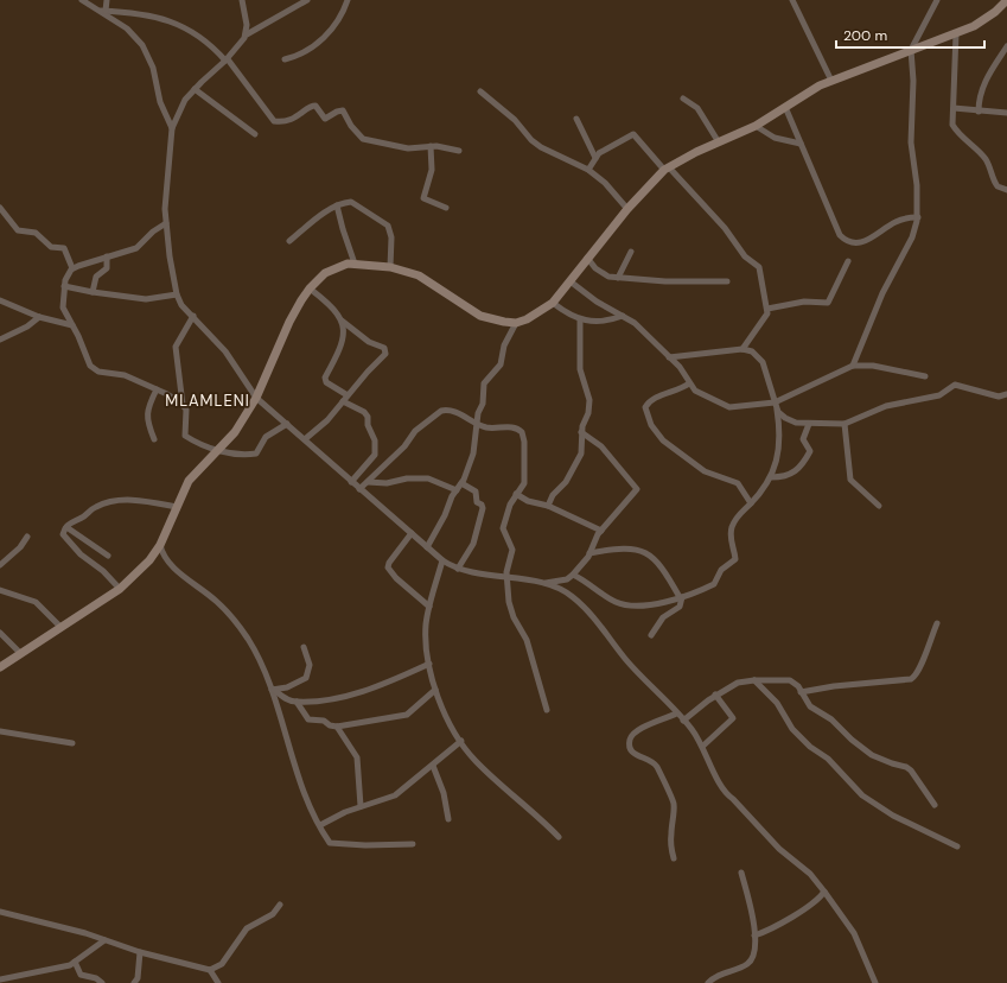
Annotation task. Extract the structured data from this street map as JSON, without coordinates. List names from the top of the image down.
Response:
{
  "districts": ["MLAMLENI"],
  "scale_bar": "200 m"
}
